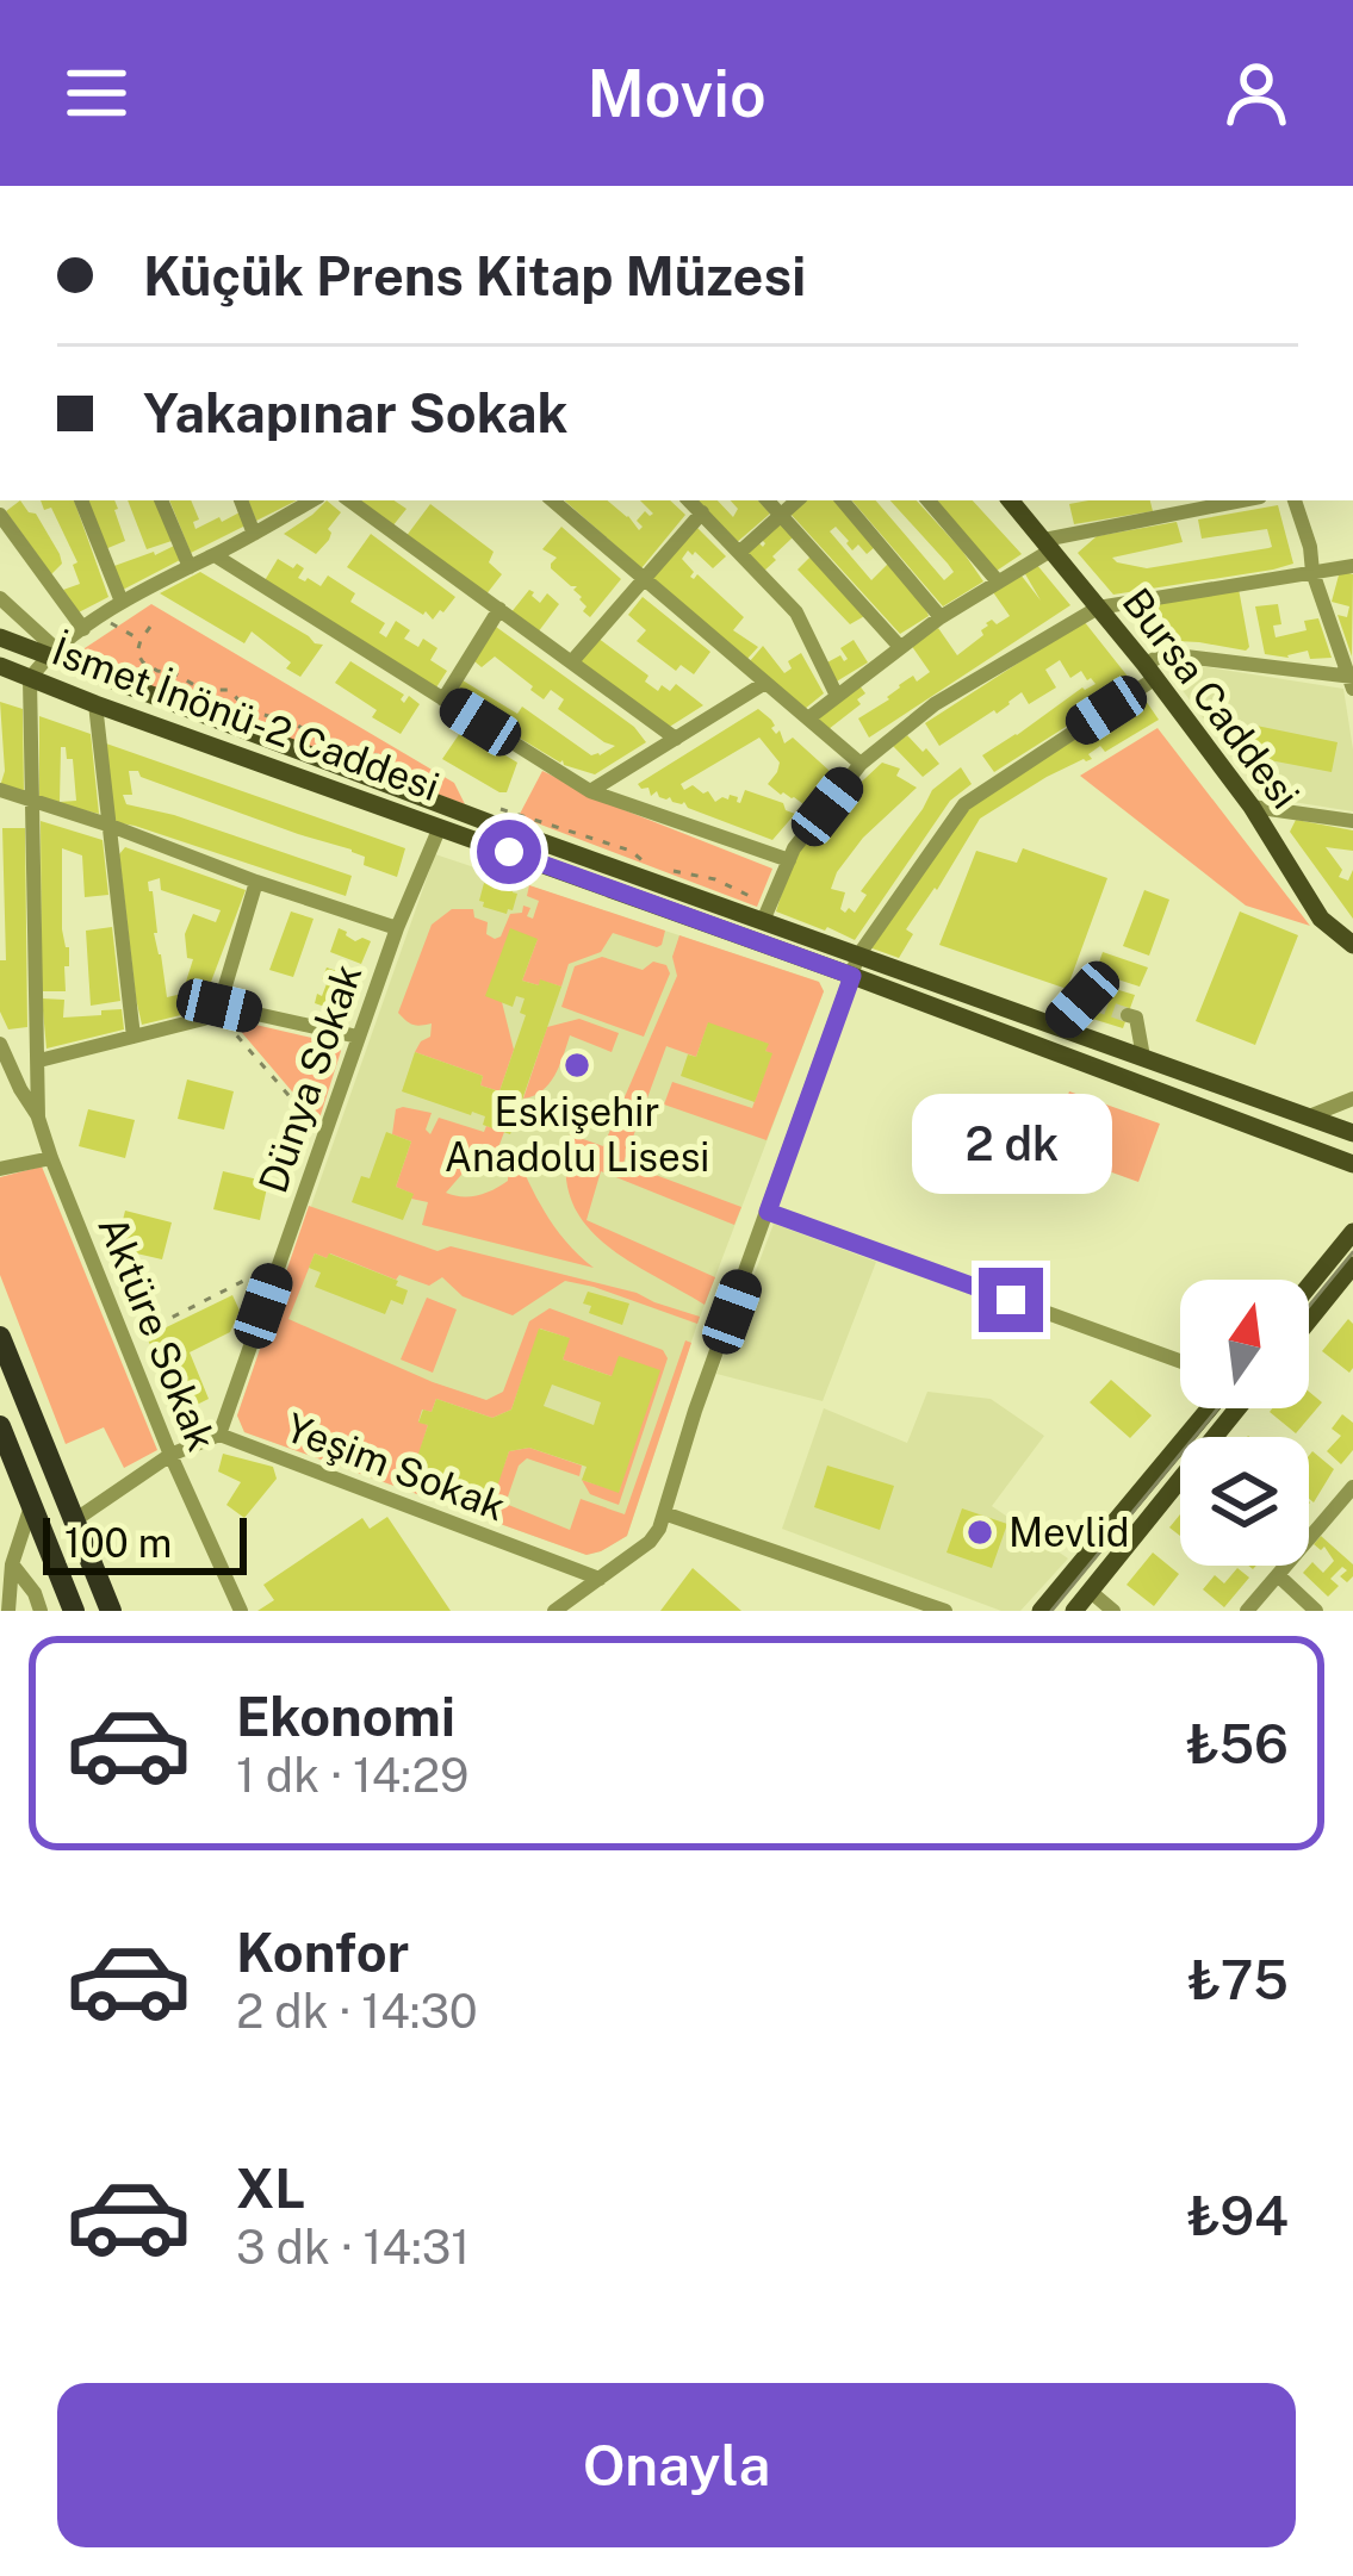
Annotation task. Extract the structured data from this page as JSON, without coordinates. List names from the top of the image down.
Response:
{
  "streets": {
    "main road": ["Bursa Caddesi", "İsmet İnönü-2 Caddesi"],
    "street": ["Dünya Sokak", "Aktüre Sokak", "Yeşim Sokak"]
  },
  "crossings": [
    ["İsmet İnönü-2 Caddesi", "Dünya Sokak"],
    ["Dünya Sokak", "Yeşim Sokak"]
  ],
  "places": ["Eskişehir Anadolu Lisesi", "Mevlid"],
  "scale_bar": "100 m",
  "north": "top",
  "page": {
    "header": "Movio",
    "banner": ["Küçük Prens Kitap Müzesi", "Yakapınar Sokak"],
    "bubble": "2 dk",
    "scale": "100 m",
    "list": [
      {
        "name": "Ekonomi",
        "note": "1 dk · 14:29",
        "value": "₺56"
      },
      {
        "name": "Konfor",
        "note": "2 dk · 14:30",
        "value": "₺75"
      },
      {
        "name": "XL",
        "note": "3 dk · 14:31",
        "value": "₺94"
      }
    ],
    "buttons": "Onayla"
  }
}
